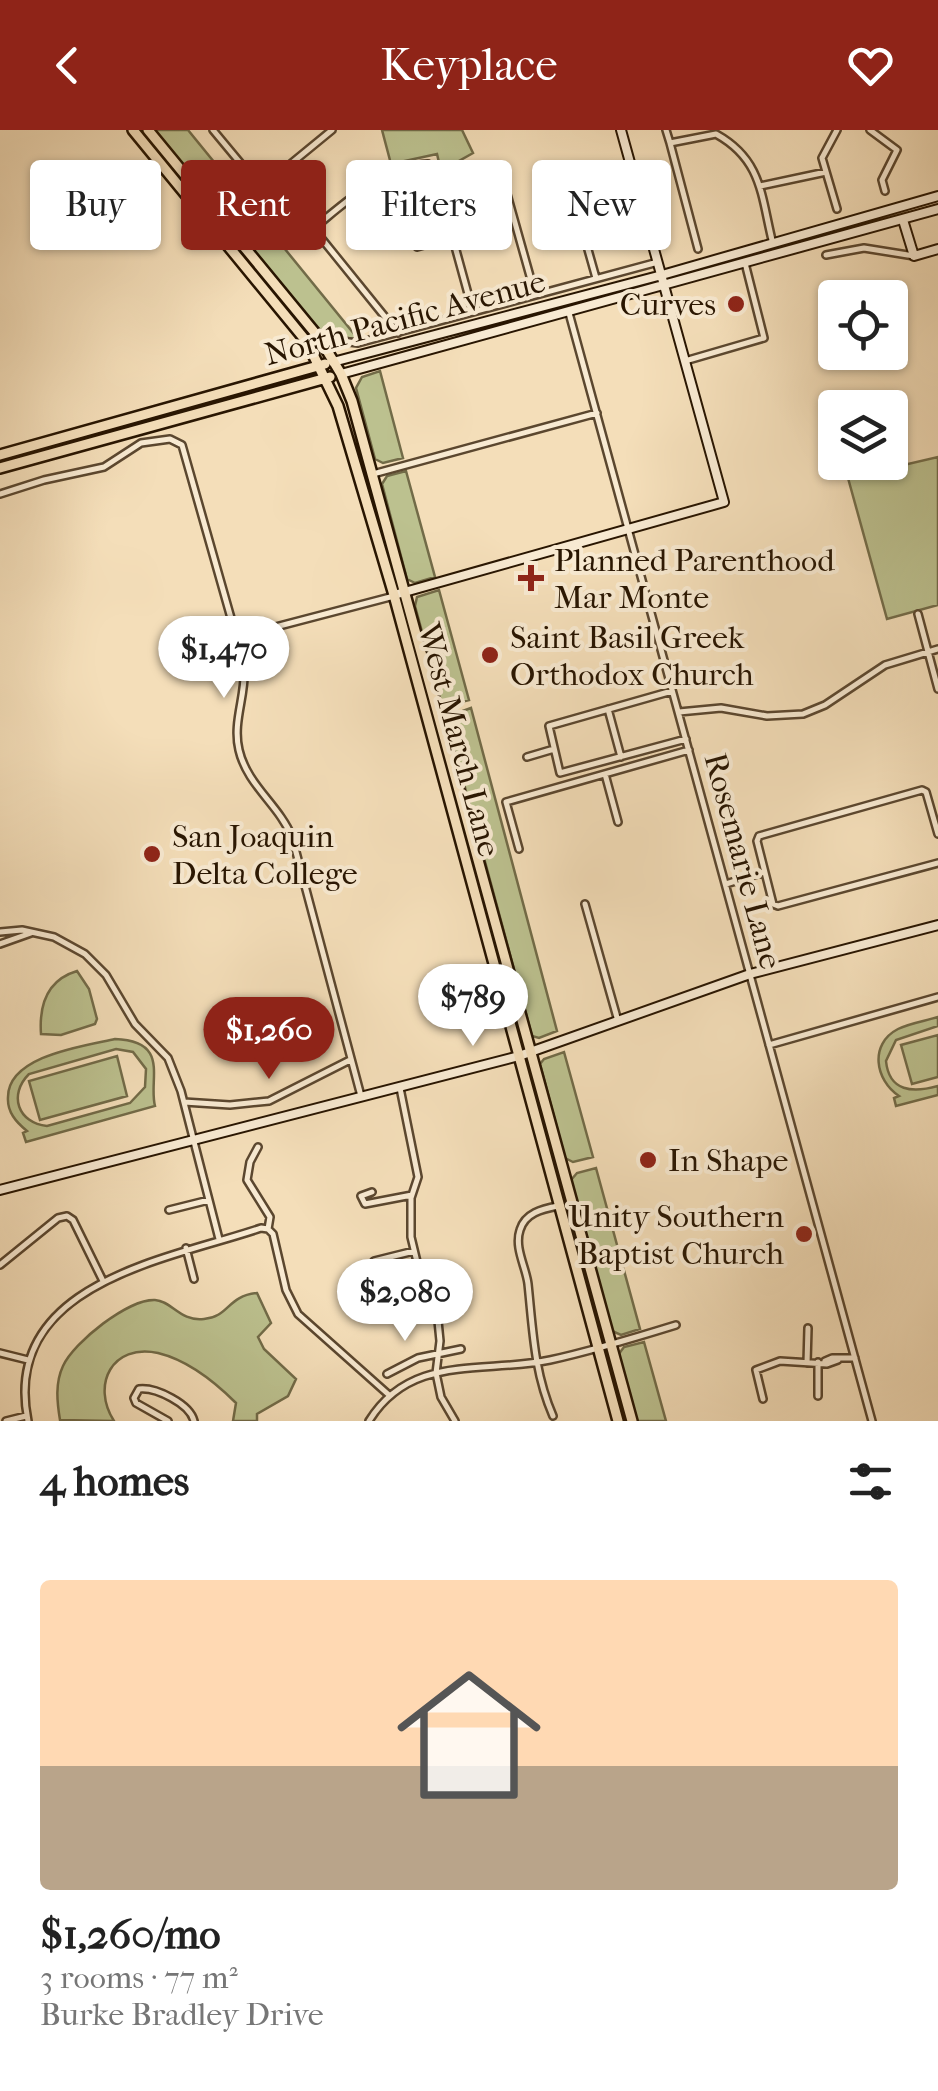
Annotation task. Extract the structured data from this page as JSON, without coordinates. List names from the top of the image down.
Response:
{
  "streets": {
    "main road": ["North Pacific Avenue", "West March Lane"],
    "street": ["Rosemarie Lane"]
  },
  "crossings": [
    ["North Pacific Avenue", "West March Lane"]
  ],
  "places": {
    "other": [
      "Curves",
      "Saint Basil Greek Orthodox Church",
      "San Joaquin Delta College",
      "In Shape",
      "Unity Southern Baptist Church"
    ],
    "health": ["Planned Parenthood Mar Monte"]
  },
  "page": {
    "header": "Keyplace",
    "chip": [
      "Buy",
      "Rent",
      "Filters",
      "New"
    ],
    "price": [
      "$1,470",
      "$789",
      "$1,260",
      "$2,080"
    ],
    "heading": "4 homes",
    "list": [
      {
        "name": "$1,260/mo",
        "note": "3 rooms · 77 m² · Burke Bradley Drive"
      }
    ]
  }
}
